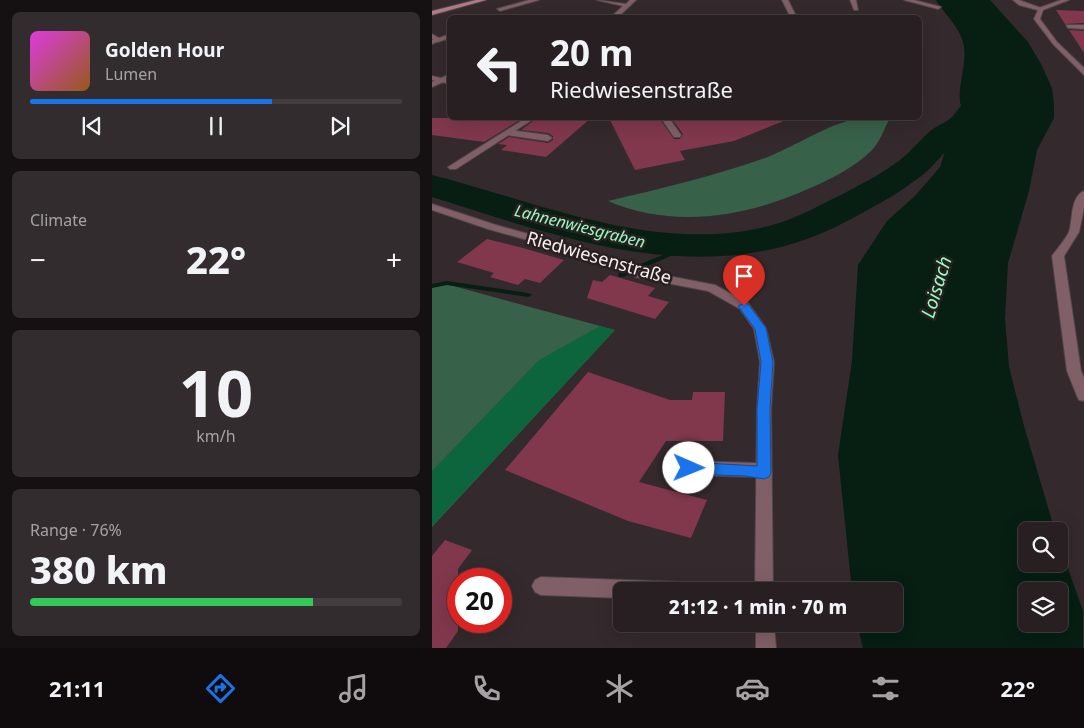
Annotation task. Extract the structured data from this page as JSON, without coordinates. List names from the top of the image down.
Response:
{
  "streets": {
    "street": ["Riedwiesenstraße"]
  },
  "water": ["Lahnenwiesgraben", "Loisach"],
  "page": {
    "turn": ["20 m", "Riedwiesenstraße"],
    "song": ["Golden Hour", "Lumen"],
    "tile": [
      "Climate",
      ["10", "km/h"],
      ["Range · 76%", "380 km"]
    ],
    "heat": ["−", "22°", "+"],
    "limit": "20",
    "trip": "21:12 · 1 min · 70 m",
    "tabs": ["21:11", "22°"]
  }
}
